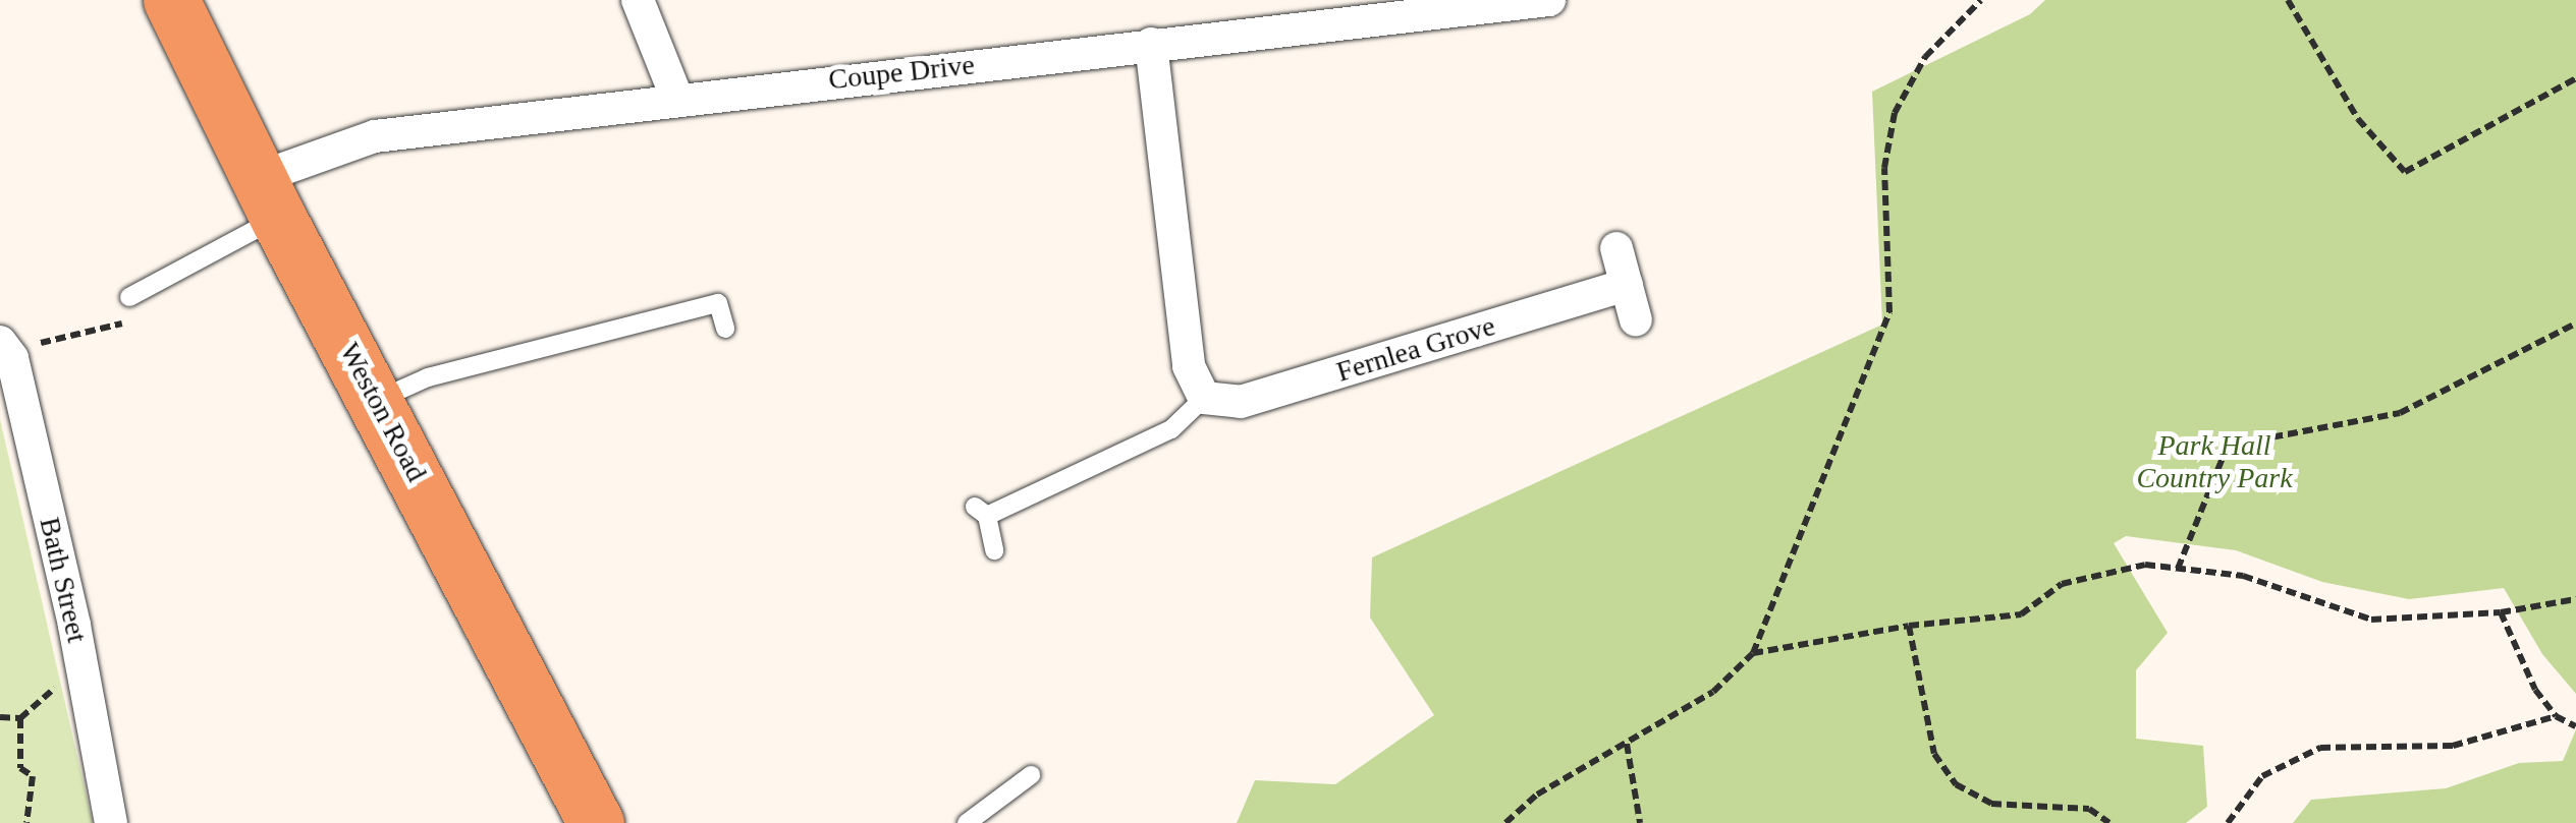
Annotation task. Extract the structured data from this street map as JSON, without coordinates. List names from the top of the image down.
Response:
{
  "streets": {
    "highway": ["Weston Road"],
    "street": ["Coupe Drive", "Fernlea Grove", "Bath Street"]
  },
  "crossings": [
    ["Coupe Drive", "Weston Road"]
  ],
  "parks": ["Park Hall Country Park"]
}
